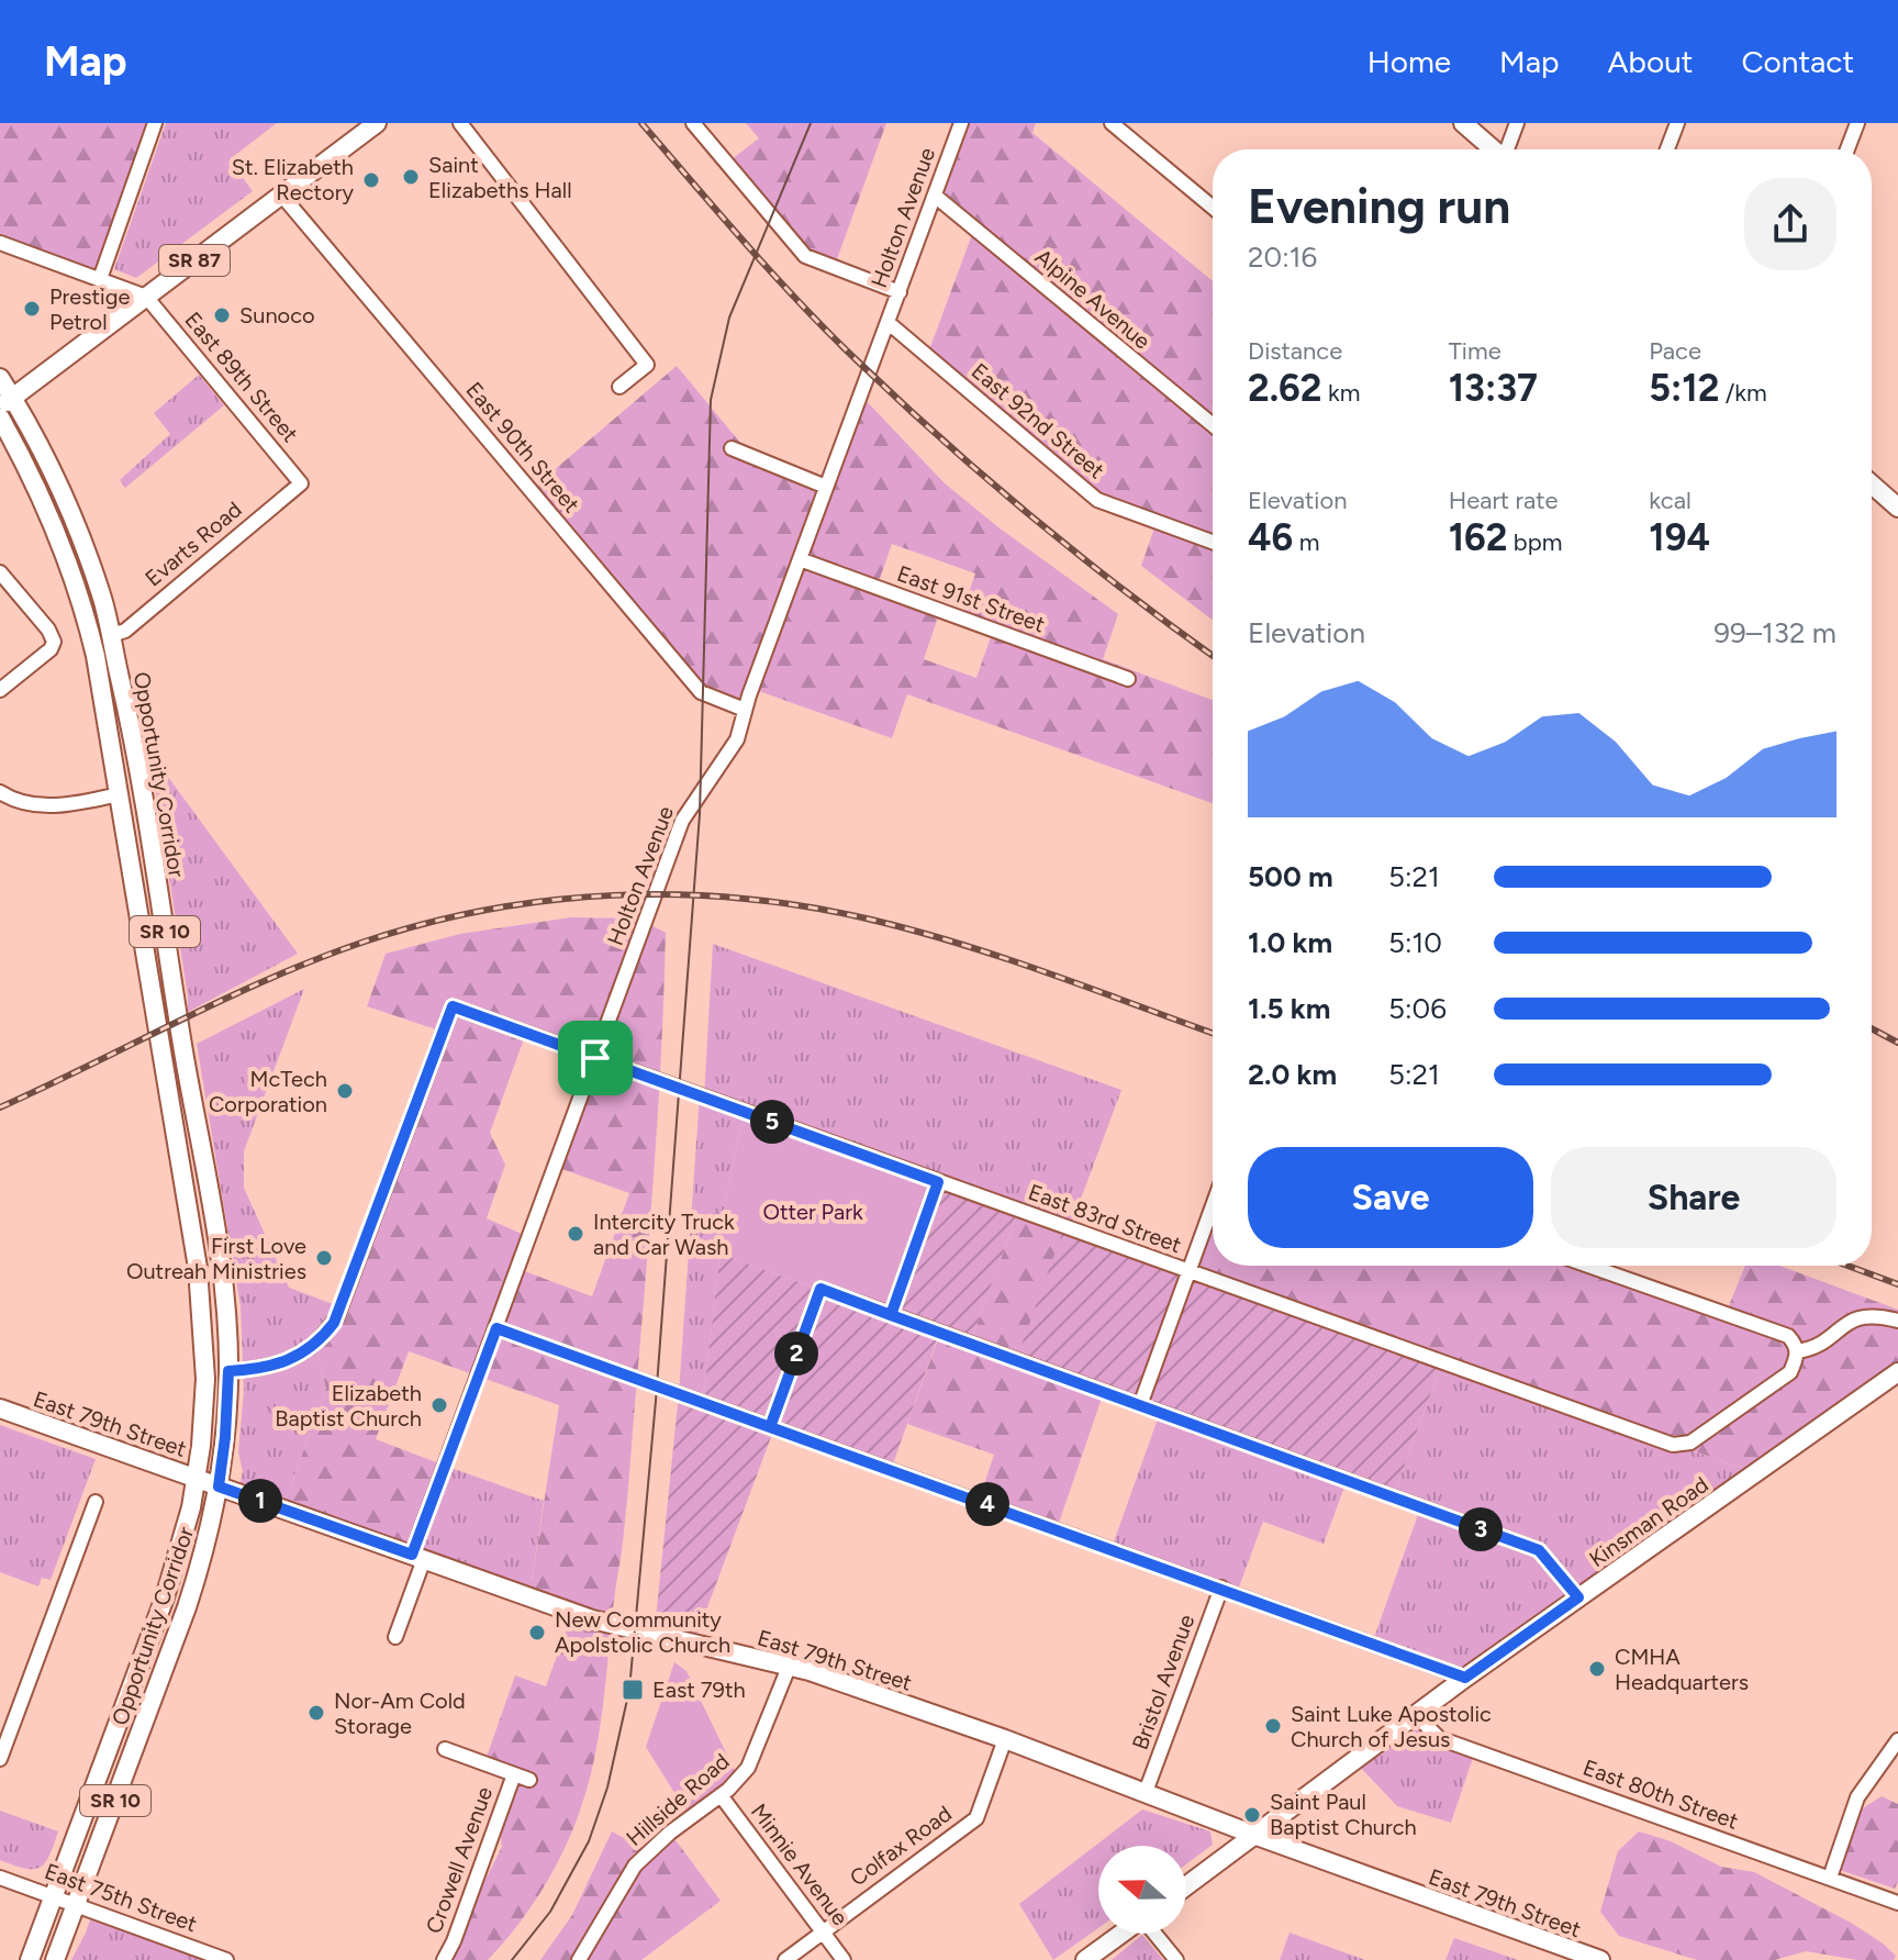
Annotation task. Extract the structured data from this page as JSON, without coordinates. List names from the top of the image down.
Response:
{
  "streets": {
    "main road": [
      "SR 87",
      "Opportunity Corridor",
      "SR 10",
      "East 79th Street",
      "Kinsman Road"
    ],
    "street": [
      "Holton Avenue",
      "Alpine Avenue",
      "East 89th Street",
      "East 92nd Street",
      "East 90th Street",
      "Evarts Road",
      "East 91st Street",
      "East 83rd Street",
      "Bristol Avenue",
      "East 80th Street",
      "Hillside Road",
      "Colfax Road",
      "Crowell Avenue",
      "Minnie Avenue",
      "East 75th Street"
    ]
  },
  "crossings": [
    ["Holton Avenue", "Alpine Avenue"],
    ["Holton Avenue", "East 92nd Street"],
    ["Holton Avenue", "East 90th Street"],
    ["Holton Avenue", "East 91st Street"],
    ["Holton Avenue", "East 83rd Street"],
    ["Holton Avenue", "East 79th Street"],
    ["SR 87", "East 89th Street"],
    ["SR 87", "East 90th Street"],
    ["SR 87", "Opportunity Corridor"],
    ["East 89th Street", "Evarts Road"],
    ["Evarts Road", "Opportunity Corridor"],
    ["Opportunity Corridor", "East 83rd Street"],
    ["Opportunity Corridor", "East 79th Street"],
    ["Opportunity Corridor", "East 75th Street"],
    ["East 79th Street", "Kinsman Road"],
    ["East 79th Street", "Bristol Avenue"],
    ["East 79th Street", "Hillside Road"],
    ["East 79th Street", "Colfax Road"],
    ["Kinsman Road", "East 80th Street"],
    ["Hillside Road", "Minnie Avenue"],
    ["Colfax Road", "Minnie Avenue"]
  ],
  "parks": ["Otter Park"],
  "places": {
    "other": [
      "Saint Elizabeths Hall",
      "St. Elizabeth Rectory",
      "Prestige Petrol",
      "Sunoco",
      "McTech Corporation",
      "Intercity Truck and Car Wash",
      "First Love Outreah Ministries",
      "Elizabeth Baptist Church",
      "New Community Apolstolic Church",
      "CMHA Headquarters",
      "Nor-Am Cold Storage",
      "Saint Luke Apostolic Church of Jesus",
      "Saint Paul Baptist Church"
    ],
    "transit": ["East 79th"]
  },
  "north": "left",
  "page": {
    "header": "Map",
    "nav": [
      "Home",
      "Map",
      "About",
      "Contact"
    ],
    "heading": ["Evening run", "20:16"],
    "stats": [
      ["Distance", "2.62 km"],
      ["Time", "13:37"],
      ["Pace", "5:12 /km"],
      ["Elevation", "46 m"],
      ["Heart rate", "162 bpm"],
      ["kcal", "194"]
    ],
    "chart": ["Elevation", "99–132 m"],
    "list": [
      {
        "name": "500 m",
        "note": "5:21"
      },
      {
        "name": "1.0 km",
        "note": "5:10"
      },
      {
        "name": "1.5 km",
        "note": "5:06"
      },
      {
        "name": "2.0 km",
        "note": "5:21"
      }
    ],
    "pins": [
      "5",
      "2",
      "1",
      "4",
      "3"
    ],
    "buttons": ["Save", "Share"]
  }
}
